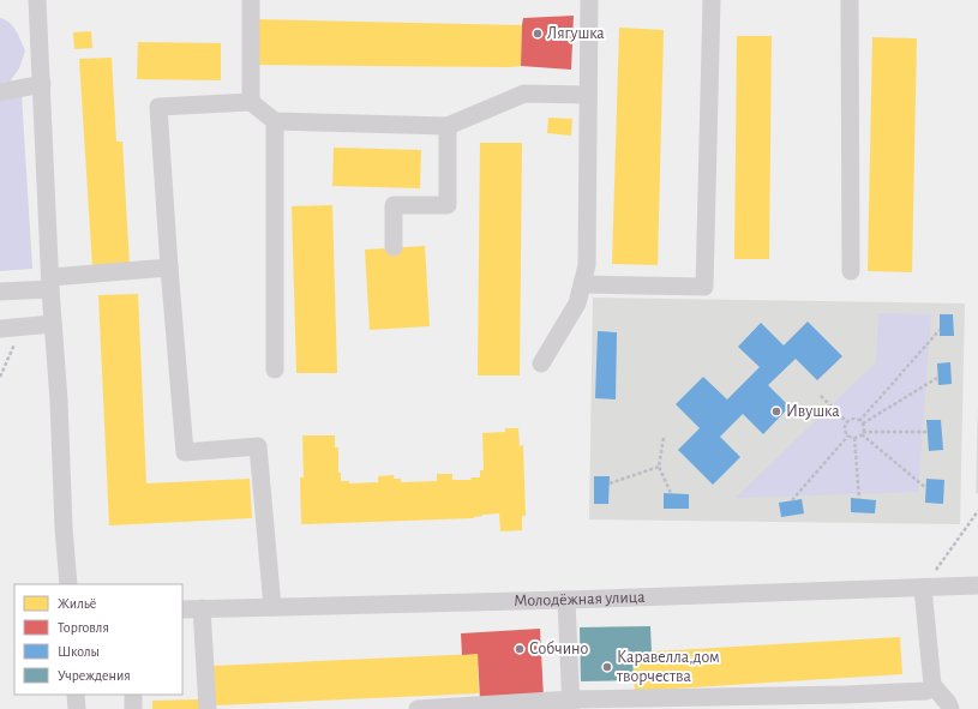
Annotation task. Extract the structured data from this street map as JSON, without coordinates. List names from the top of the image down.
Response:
{
  "streets": {
    "street": ["Молодёжная улица"]
  },
  "places": [
    "Лягушка",
    "Ивушка",
    "Собчино",
    "Каравелла,дом творчества"
  ],
  "legend": [
    "Жильё",
    "Торговля",
    "Школы",
    "Учреждения"
  ]
}
